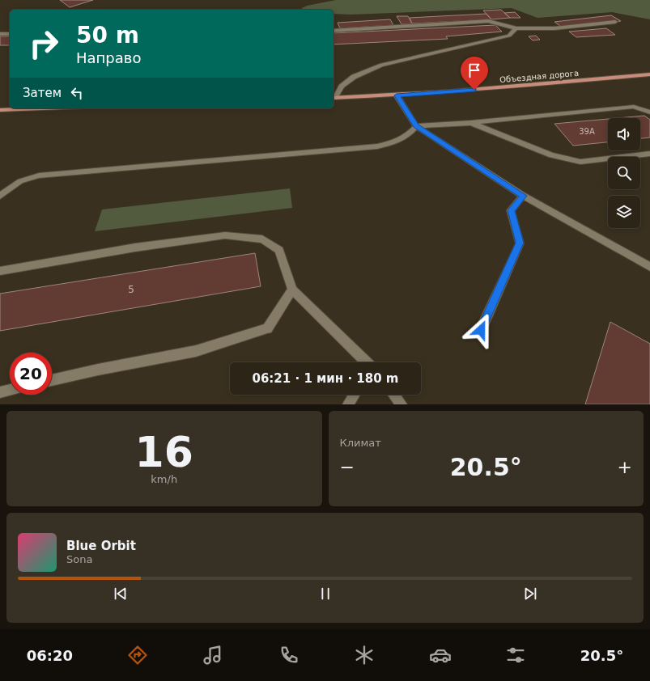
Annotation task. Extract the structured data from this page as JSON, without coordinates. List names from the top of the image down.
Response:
{
  "streets": {
    "main road": ["Объездная дорога"]
  },
  "house_numbers": ["39А", "5"],
  "page": {
    "turn": ["50 m", "Направо"],
    "then": "Затем",
    "limit": "20",
    "trip": "06:21 · 1 мин · 180 m",
    "tile": [
      ["16", "km/h"],
      "Климат"
    ],
    "heat": ["−", "20.5°", "+"],
    "song": ["Blue Orbit", "Sona"],
    "tabs": ["06:20", "20.5°"]
  }
}
